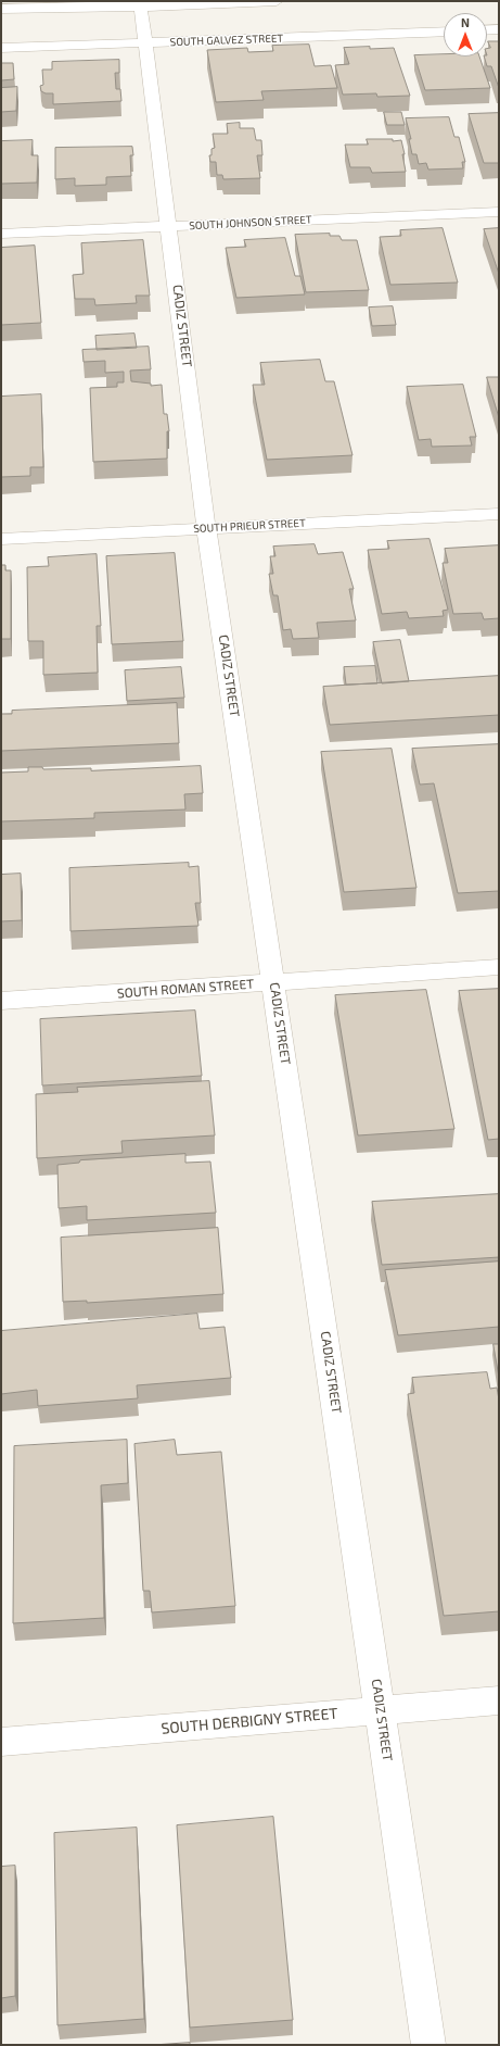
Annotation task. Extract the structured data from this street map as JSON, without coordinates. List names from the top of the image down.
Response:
{
  "streets": {
    "street": [
      "SOUTH GALVEZ STREET",
      "SOUTH JOHNSON STREET",
      "CADIZ STREET",
      "SOUTH PRIEUR STREET",
      "SOUTH ROMAN STREET",
      "SOUTH DERBIGNY STREET"
    ]
  },
  "crossings": [
    ["SOUTH GALVEZ STREET", "CADIZ STREET"],
    ["SOUTH JOHNSON STREET", "CADIZ STREET"],
    ["CADIZ STREET", "SOUTH PRIEUR STREET"],
    ["CADIZ STREET", "SOUTH ROMAN STREET"],
    ["CADIZ STREET", "SOUTH DERBIGNY STREET"]
  ],
  "north": "top"
}
